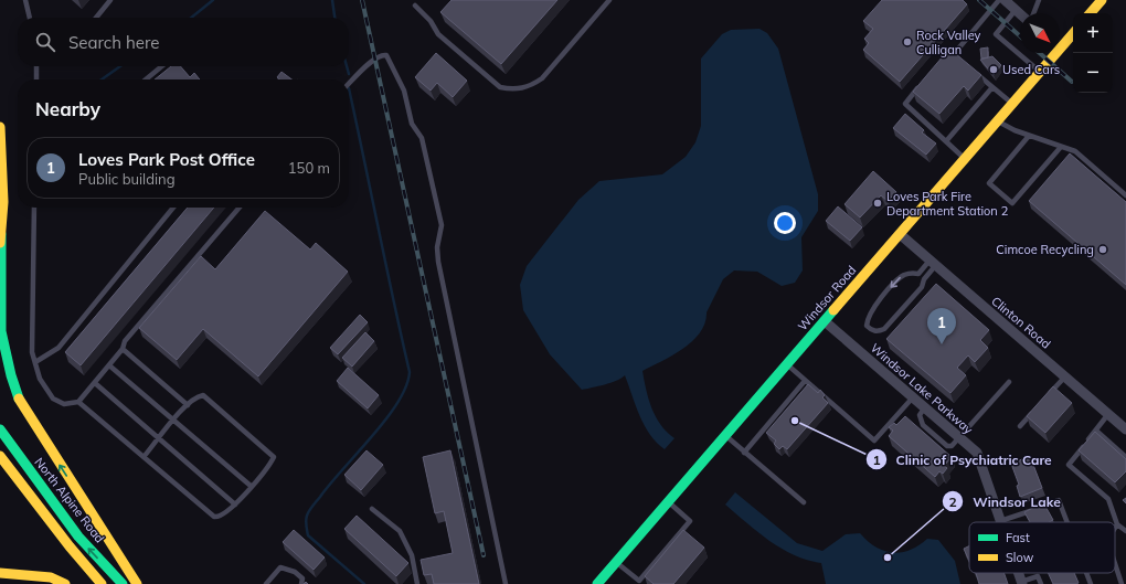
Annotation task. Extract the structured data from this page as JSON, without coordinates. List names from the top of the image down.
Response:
{
  "streets": {
    "street": [
      "Windsor Road",
      "Clinton Road",
      "Windsor Lake Parkway",
      "North Alpine Road"
    ]
  },
  "crossings": [
    ["Windsor Road", "Clinton Road"],
    ["Windsor Road", "Windsor Lake Parkway"]
  ],
  "places": [
    "Rock Valley Culligan",
    "Used Cars",
    "Loves Park Fire Department Station 2",
    "Cimcoe Recycling",
    "Clinic of Psychiatric Care",
    "Windsor Lake"
  ],
  "legend": ["Fast", "Slow"],
  "north": "bottom right",
  "page": {
    "map_buttons": ["+", "−"],
    "search": "Search here",
    "heading": "Nearby",
    "list": [
      {
        "mark": "1",
        "name": "Loves Park Post Office",
        "note": "Public building",
        "value": "150 m"
      }
    ],
    "pins": "1"
  }
}
